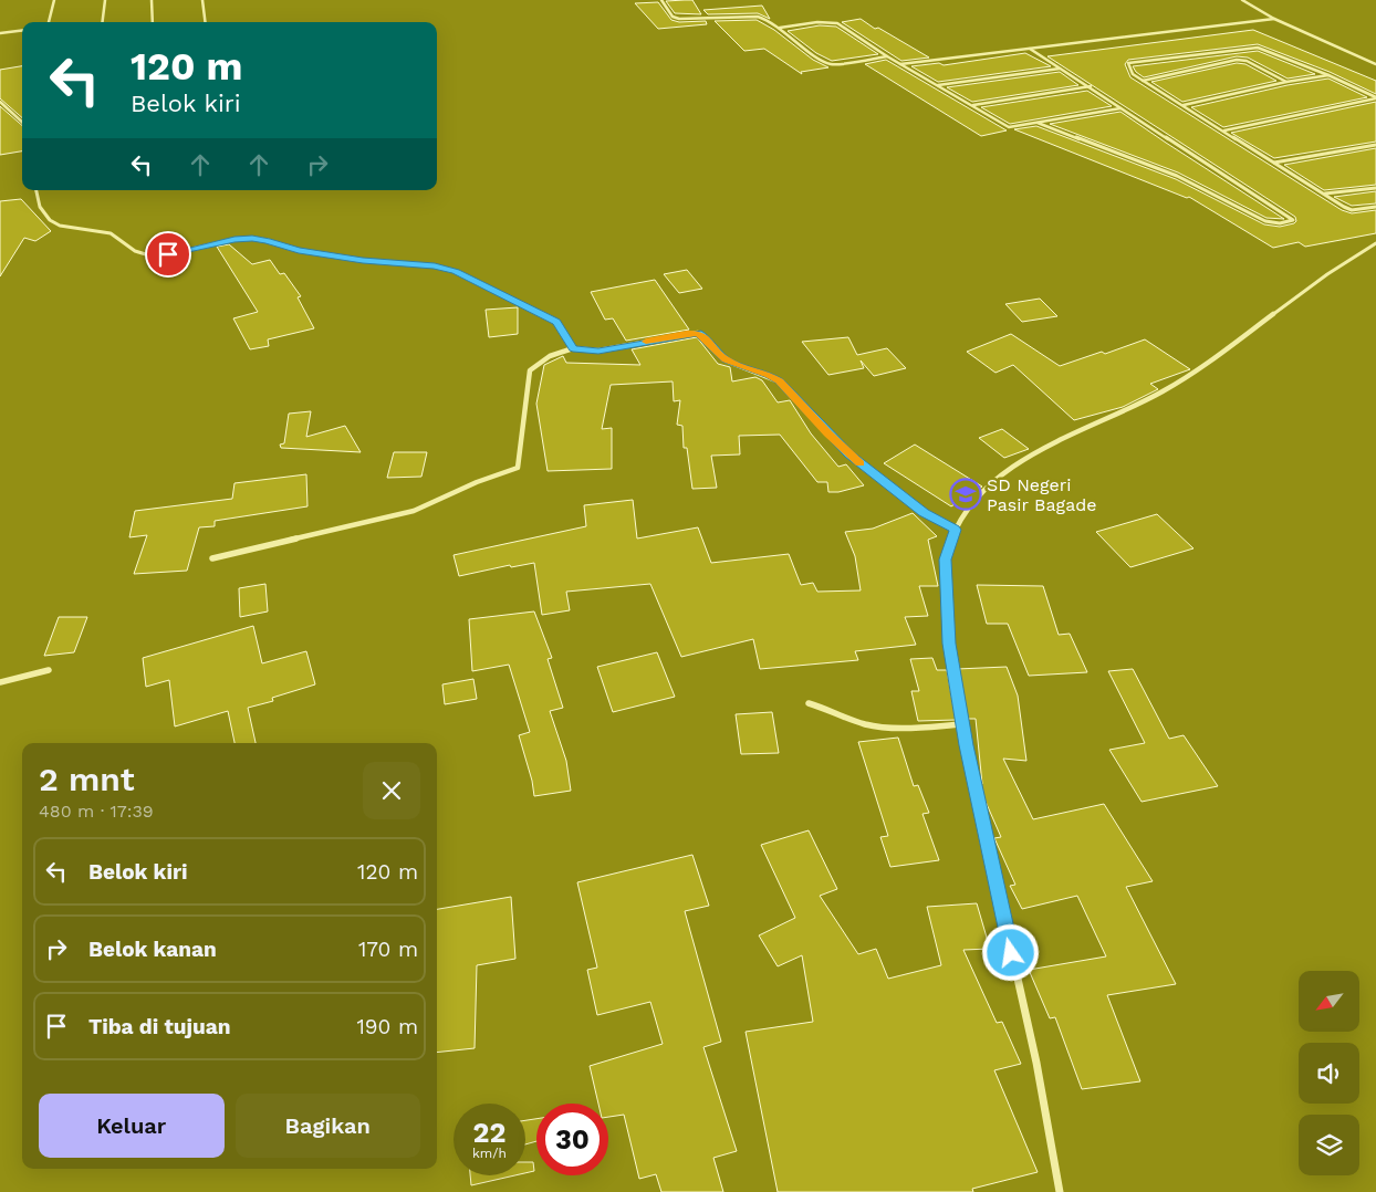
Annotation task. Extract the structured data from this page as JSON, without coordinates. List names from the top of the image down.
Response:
{
  "places": {
    "school or university": ["SD Negeri Pasir Bagade"]
  },
  "north": "bottom left",
  "page": {
    "turn": ["120 m", "Belok kiri"],
    "heading": ["2 mnt", "480 m · 17:39"],
    "list": [
      {
        "name": "Belok kiri",
        "value": "120 m"
      },
      {
        "name": "Belok kanan",
        "value": "170 m"
      },
      {
        "name": "Tiba di tujuan",
        "value": "190 m"
      }
    ],
    "buttons": ["Keluar", "Bagikan"],
    "speed": "22 km/h",
    "limit": "30"
  }
}
